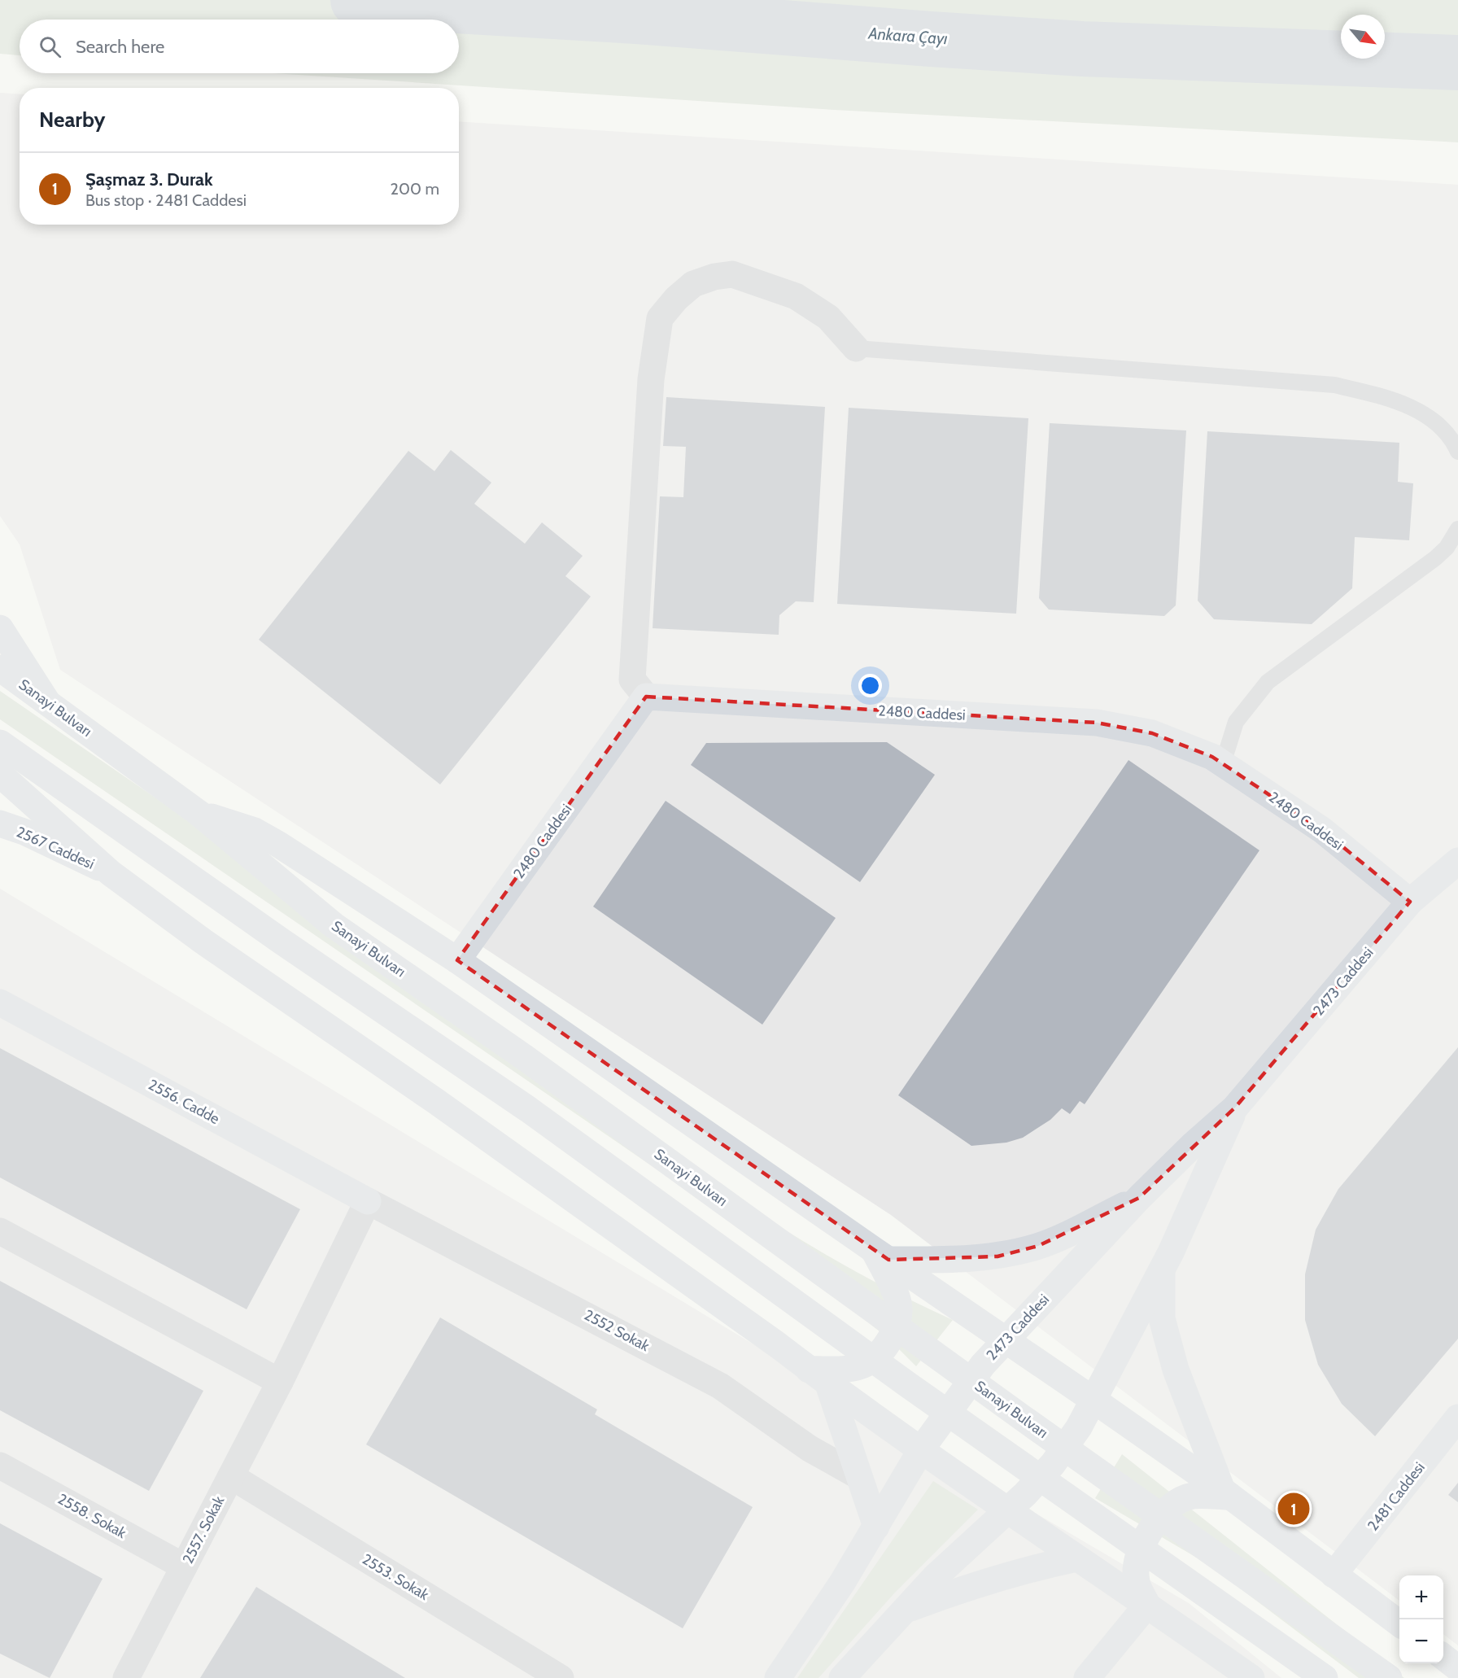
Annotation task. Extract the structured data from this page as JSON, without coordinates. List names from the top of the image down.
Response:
{
  "streets": {
    "main road": [
      "Sanayi Bulvarı",
      "2480 Caddesi",
      "2567 Caddesi",
      "2473 Caddesi",
      "2556. Cadde",
      "2481 Caddesi"
    ],
    "street": [
      "2552 Sokak",
      "2558. Sokak",
      "2557. Sokak",
      "2553. Sokak"
    ]
  },
  "crossings": [
    ["2480 Caddesi", "2473 Caddesi"],
    ["2556. Cadde", "2552 Sokak"],
    ["2556. Cadde", "2557. Sokak"],
    ["2552 Sokak", "2557. Sokak"],
    ["2558. Sokak", "2557. Sokak"],
    ["2557. Sokak", "2553. Sokak"]
  ],
  "water": ["Ankara Çayı"],
  "north": "bottom right",
  "page": {
    "search": "Search here",
    "heading": "Nearby",
    "list": [
      {
        "mark": "1",
        "name": "Şaşmaz 3. Durak",
        "note": "Bus stop · 2481 Caddesi",
        "value": "200 m"
      }
    ],
    "pins": "1",
    "map_buttons": ["+", "−"]
  }
}
